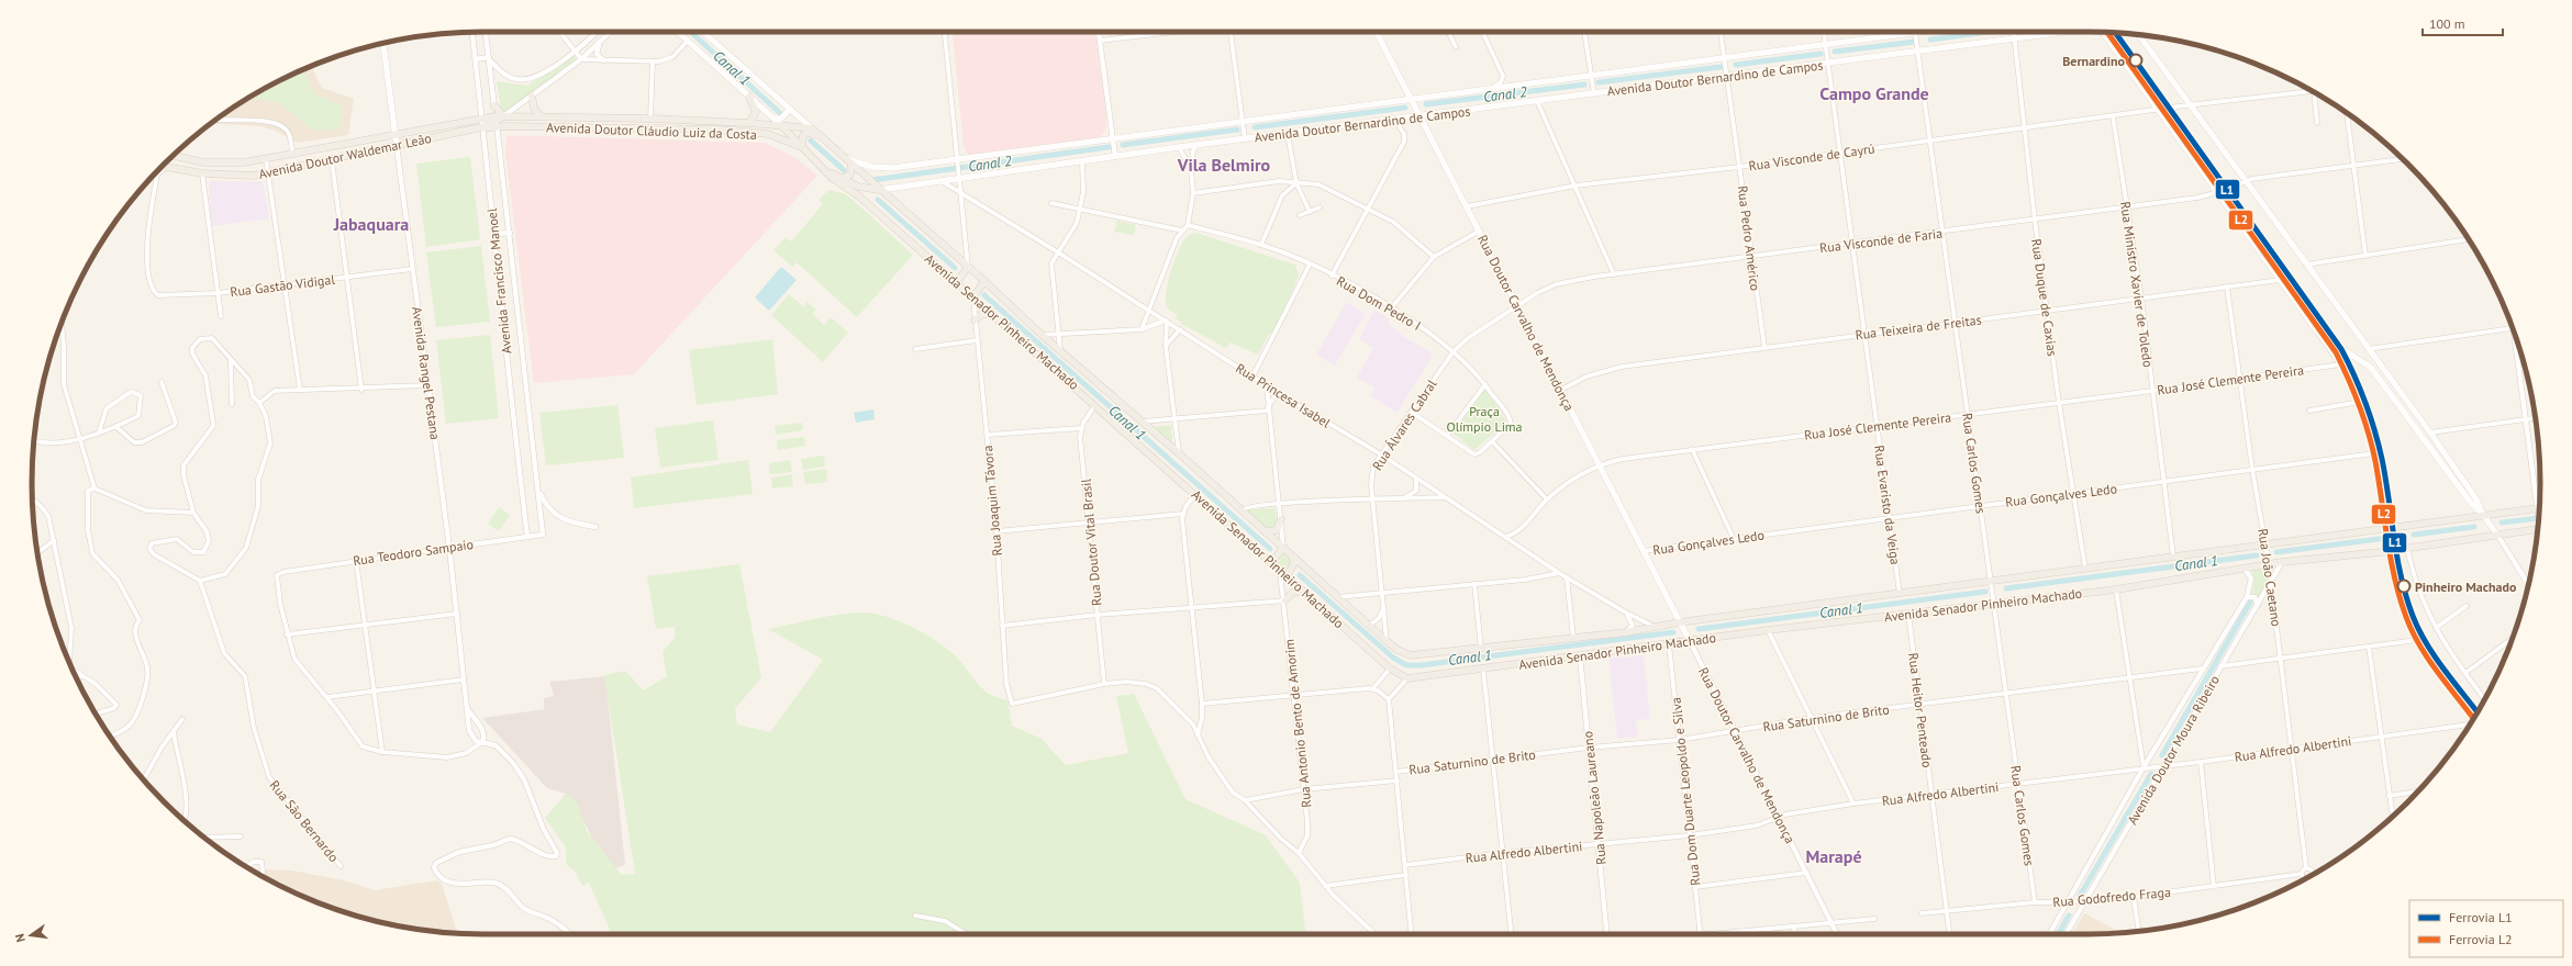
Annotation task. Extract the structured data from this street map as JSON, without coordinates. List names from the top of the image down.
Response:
{
  "streets": {
    "main road": [
      "Avenida Doutor Bernardino de Campos",
      "Avenida Doutor Cláudio Luiz da Costa",
      "Avenida Doutor Waldemar Leão",
      "Avenida Senador Pinheiro Machado",
      "Rua Doutor Carvalho de Mendonça",
      "Avenida Rangel Pestana"
    ],
    "street": [
      "Rua Visconde de Cayrú",
      "Rua Pedro Américo",
      "Rua Visconde de Faria",
      "Avenida Francisco Manoel",
      "Rua Ministro Xavier de Toledo",
      "Rua Gastão Vidigal",
      "Rua Duque de Caxias",
      "Rua Dom Pedro I",
      "Rua Teixeira de Freitas",
      "Rua José Clemente Pereira",
      "Rua Princesa Isabel",
      "Rua Álvares Cabral",
      "Rua Carlos Gomes",
      "Rua Gonçalves Ledo",
      "Rua Joaquim Távora",
      "Rua Evaristo da Veiga",
      "Rua Doutor Vital Brasil",
      "Rua Teodoro Sampaio",
      "Rua João Caetano",
      "Rua Heitor Penteado",
      "Rua Saturnino de Brito",
      "Rua Antonio Bento de Amorim",
      "Rua Alfredo Albertini",
      "Avenida Doutor Moura Ribeiro",
      "Rua Dom Duarte Leopoldo e Silva",
      "Rua Napoleão Laureano",
      "Rua São Bernardo",
      "Rua Godofredo Fraga"
    ]
  },
  "crossings": [
    ["Avenida Doutor Bernardino de Campos", "Rua Pedro Américo"],
    ["Avenida Doutor Bernardino de Campos", "Rua Duque de Caxias"],
    ["Avenida Doutor Bernardino de Campos", "Avenida Senador Pinheiro Machado"],
    ["Avenida Doutor Bernardino de Campos", "Rua Doutor Carvalho de Mendonça"],
    ["Avenida Doutor Bernardino de Campos", "Rua Princesa Isabel"],
    ["Avenida Doutor Bernardino de Campos", "Rua Carlos Gomes"],
    ["Avenida Doutor Bernardino de Campos", "Rua Evaristo da Veiga"],
    ["Avenida Doutor Cláudio Luiz da Costa", "Avenida Doutor Waldemar Leão"],
    ["Avenida Doutor Cláudio Luiz da Costa", "Avenida Francisco Manoel"],
    ["Avenida Doutor Cláudio Luiz da Costa", "Avenida Senador Pinheiro Machado"],
    ["Avenida Doutor Waldemar Leão", "Avenida Francisco Manoel"],
    ["Avenida Doutor Waldemar Leão", "Rua Gastão Vidigal"],
    ["Avenida Doutor Waldemar Leão", "Avenida Rangel Pestana"],
    ["Rua Visconde de Cayrú", "Rua Pedro Américo"],
    ["Rua Visconde de Cayrú", "Rua Ministro Xavier de Toledo"],
    ["Rua Visconde de Cayrú", "Rua Duque de Caxias"],
    ["Rua Visconde de Cayrú", "Rua Doutor Carvalho de Mendonça"],
    ["Rua Visconde de Cayrú", "Rua Carlos Gomes"],
    ["Rua Visconde de Cayrú", "Rua Evaristo da Veiga"],
    ["Rua Pedro Américo", "Rua Visconde de Faria"],
    ["Rua Pedro Américo", "Rua Teixeira de Freitas"],
    ["Rua Visconde de Faria", "Rua Ministro Xavier de Toledo"],
    ["Rua Visconde de Faria", "Rua Duque de Caxias"],
    ["Rua Visconde de Faria", "Rua Doutor Carvalho de Mendonça"],
    ["Rua Visconde de Faria", "Rua Álvares Cabral"],
    ["Rua Visconde de Faria", "Rua Carlos Gomes"],
    ["Rua Visconde de Faria", "Rua Evaristo da Veiga"],
    ["Avenida Francisco Manoel", "Rua Teodoro Sampaio"],
    ["Rua Ministro Xavier de Toledo", "Avenida Senador Pinheiro Machado"],
    ["Rua Ministro Xavier de Toledo", "Rua Teixeira de Freitas"],
    ["Rua Ministro Xavier de Toledo", "Rua José Clemente Pereira"],
    ["Rua Ministro Xavier de Toledo", "Rua Gonçalves Ledo"],
    ["Rua Gastão Vidigal", "Avenida Rangel Pestana"],
    ["Rua Duque de Caxias", "Avenida Senador Pinheiro Machado"],
    ["Rua Duque de Caxias", "Rua Teixeira de Freitas"],
    ["Rua Duque de Caxias", "Rua José Clemente Pereira"],
    ["Rua Duque de Caxias", "Rua Gonçalves Ledo"],
    ["Rua Dom Pedro I", "Rua Álvares Cabral"],
    ["Avenida Senador Pinheiro Machado", "Rua Doutor Carvalho de Mendonça"],
    ["Avenida Senador Pinheiro Machado", "Rua Princesa Isabel"],
    ["Avenida Senador Pinheiro Machado", "Rua Álvares Cabral"],
    ["Avenida Senador Pinheiro Machado", "Rua Carlos Gomes"],
    ["Avenida Senador Pinheiro Machado", "Rua Joaquim Távora"],
    ["Avenida Senador Pinheiro Machado", "Rua Evaristo da Veiga"],
    ["Avenida Senador Pinheiro Machado", "Rua João Caetano"],
    ["Avenida Senador Pinheiro Machado", "Rua Heitor Penteado"],
    ["Avenida Senador Pinheiro Machado", "Rua Antonio Bento de Amorim"],
    ["Avenida Senador Pinheiro Machado", "Avenida Doutor Moura Ribeiro"],
    ["Avenida Senador Pinheiro Machado", "Rua Dom Duarte Leopoldo e Silva"],
    ["Avenida Senador Pinheiro Machado", "Rua Napoleão Laureano"],
    ["Rua Doutor Carvalho de Mendonça", "Rua Teixeira de Freitas"],
    ["Rua Doutor Carvalho de Mendonça", "Rua José Clemente Pereira"],
    ["Rua Doutor Carvalho de Mendonça", "Rua Álvares Cabral"],
    ["Rua Doutor Carvalho de Mendonça", "Rua Gonçalves Ledo"],
    ["Rua Doutor Carvalho de Mendonça", "Rua Saturnino de Brito"],
    ["Rua Doutor Carvalho de Mendonça", "Rua Alfredo Albertini"],
    ["Rua Teixeira de Freitas", "Rua Carlos Gomes"],
    ["Rua Teixeira de Freitas", "Rua Evaristo da Veiga"],
    ["Rua Teixeira de Freitas", "Rua João Caetano"],
    ["Avenida Rangel Pestana", "Rua Teodoro Sampaio"],
    ["Rua José Clemente Pereira", "Rua Carlos Gomes"],
    ["Rua José Clemente Pereira", "Rua Evaristo da Veiga"],
    ["Rua José Clemente Pereira", "Rua João Caetano"],
    ["Rua Princesa Isabel", "Rua Álvares Cabral"],
    ["Rua Carlos Gomes", "Rua Gonçalves Ledo"],
    ["Rua Carlos Gomes", "Rua Saturnino de Brito"],
    ["Rua Carlos Gomes", "Rua Alfredo Albertini"],
    ["Rua Carlos Gomes", "Rua Godofredo Fraga"],
    ["Rua Gonçalves Ledo", "Rua Evaristo da Veiga"],
    ["Rua Gonçalves Ledo", "Rua João Caetano"],
    ["Rua Joaquim Távora", "Rua Doutor Vital Brasil"],
    ["Rua João Caetano", "Rua Alfredo Albertini"],
    ["Rua João Caetano", "Avenida Doutor Moura Ribeiro"],
    ["Rua Heitor Penteado", "Rua Saturnino de Brito"],
    ["Rua Heitor Penteado", "Rua Alfredo Albertini"],
    ["Rua Heitor Penteado", "Rua Godofredo Fraga"],
    ["Rua Saturnino de Brito", "Rua Antonio Bento de Amorim"],
    ["Rua Saturnino de Brito", "Avenida Doutor Moura Ribeiro"],
    ["Rua Saturnino de Brito", "Rua Dom Duarte Leopoldo e Silva"],
    ["Rua Saturnino de Brito", "Rua Napoleão Laureano"],
    ["Rua Alfredo Albertini", "Avenida Doutor Moura Ribeiro"],
    ["Rua Alfredo Albertini", "Rua Dom Duarte Leopoldo e Silva"],
    ["Rua Alfredo Albertini", "Rua Napoleão Laureano"],
    ["Avenida Doutor Moura Ribeiro", "Rua Godofredo Fraga"]
  ],
  "districts": [
    "Campo Grande",
    "Vila Belmiro",
    "Jabaquara",
    "Marapé"
  ],
  "water": ["Canal 1", "Canal 2"],
  "parks": ["Praça Olímpio Lima"],
  "places": ["Bernardino", "Pinheiro Machado"],
  "lines": ["rail line L2", "rail line L1"],
  "legend": ["Ferrovia L1", "Ferrovia L2"],
  "scale_bar": "100 m",
  "north": "left"
}
